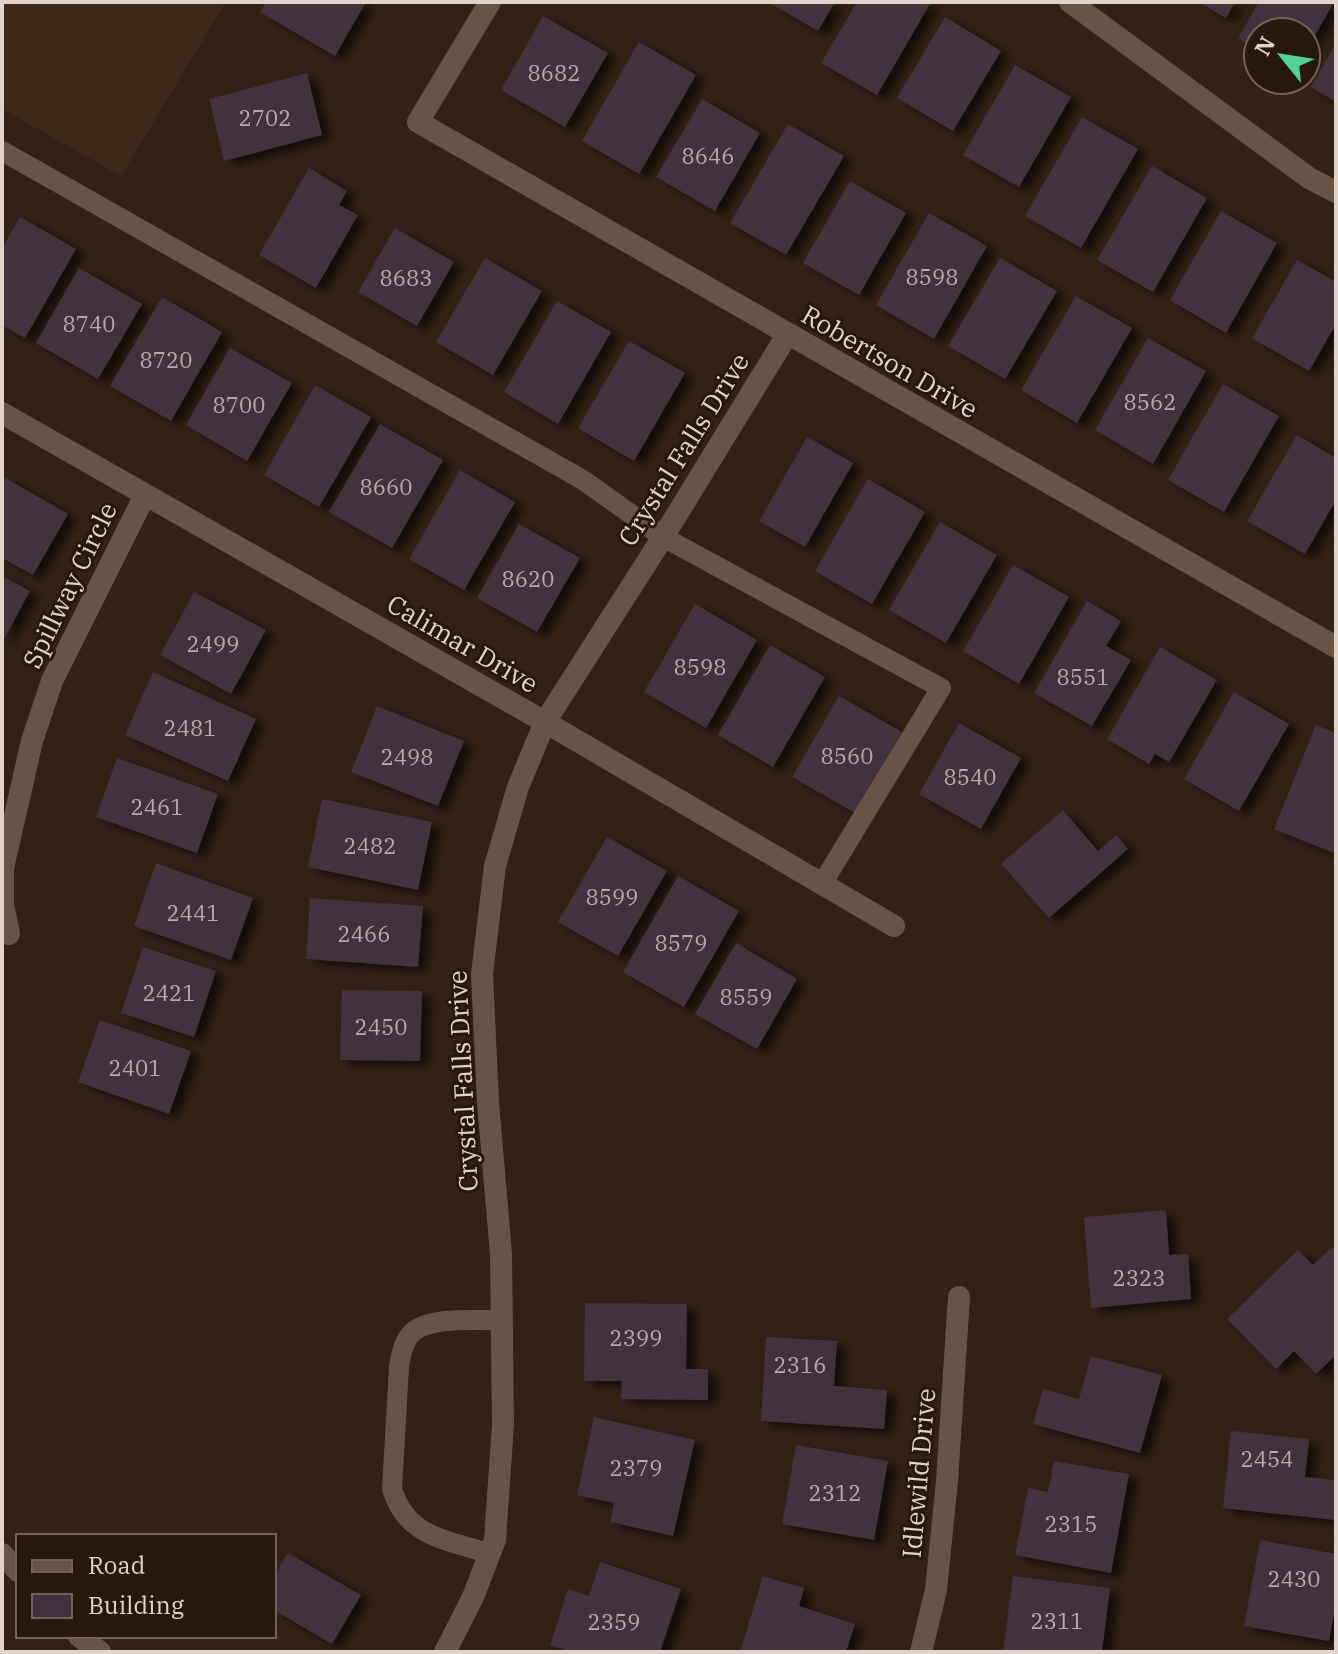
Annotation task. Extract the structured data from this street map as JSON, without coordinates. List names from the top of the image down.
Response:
{
  "streets": {
    "street": [
      "Robertson Drive",
      "Crystal Falls Drive",
      "Spillway Circle",
      "Calimar Drive",
      "Idlewild Drive"
    ]
  },
  "crossings": [
    ["Robertson Drive", "Crystal Falls Drive"],
    ["Crystal Falls Drive", "Calimar Drive"],
    ["Spillway Circle", "Calimar Drive"]
  ],
  "house_numbers": [
    "8682",
    "2702",
    "8646",
    "8598",
    "8683",
    "8740",
    "8720",
    "8562",
    "8700",
    "8660",
    "8620",
    "2499",
    "8598",
    "8551",
    "2481",
    "8560",
    "2498",
    "8540",
    "2461",
    "2482",
    "8599",
    "2441",
    "2466",
    "8579",
    "2421",
    "8559",
    "2450",
    "2401",
    "2323",
    "2399",
    "2316",
    "2454",
    "2379",
    "2312",
    "2315",
    "2430",
    "2311",
    "2359"
  ],
  "legend": ["Road", "Building"],
  "north": "top left"
}
